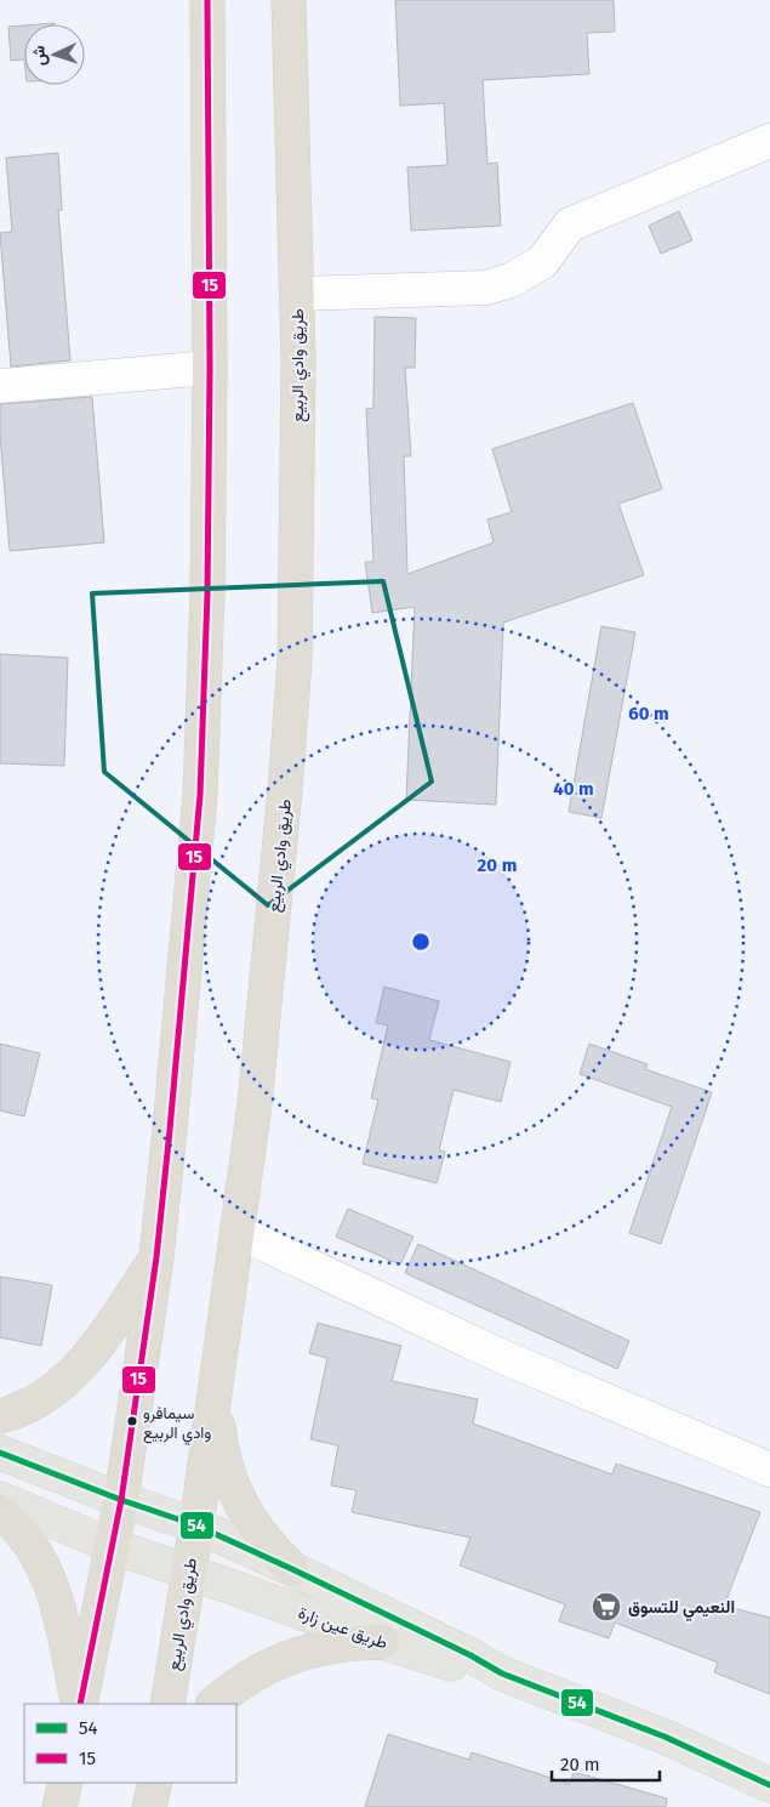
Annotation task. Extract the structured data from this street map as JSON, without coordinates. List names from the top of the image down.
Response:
{
  "streets": {
    "highway": ["طريق وادي الربيع"],
    "main road": ["طريق عين زارة"]
  },
  "crossings": [
    ["طريق وادي الربيع", "طريق عين زارة"]
  ],
  "places": {
    "other": ["سيمافرو وادي الربيع"],
    "supermarket": ["النعيمي للتسوق"]
  },
  "lines": ["transit line 15", "transit line 54"],
  "legend": ["54", "15"],
  "scale_bar": "20 m",
  "north": "left",
  "rings": ["60 m", "40 m", "20 m"]
}
